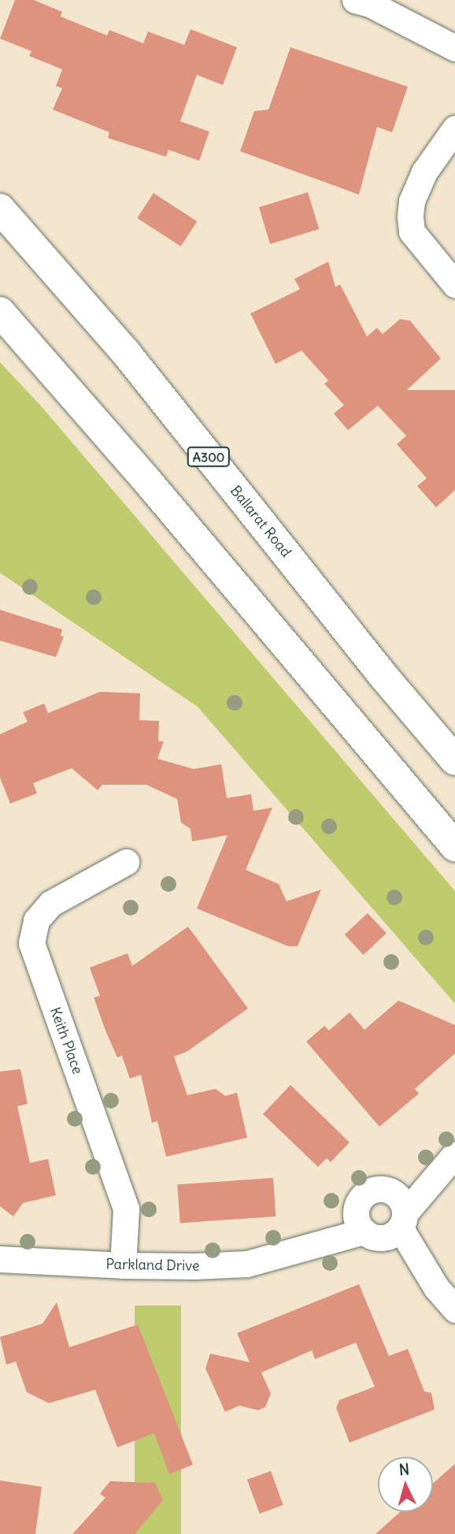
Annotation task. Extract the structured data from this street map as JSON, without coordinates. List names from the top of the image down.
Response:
{
  "streets": {
    "highway": ["A300", "Ballarat Road"],
    "street": ["Keith Place", "Parkland Drive"]
  },
  "crossings": [
    ["Keith Place", "Parkland Drive"]
  ],
  "north": "top"
}
